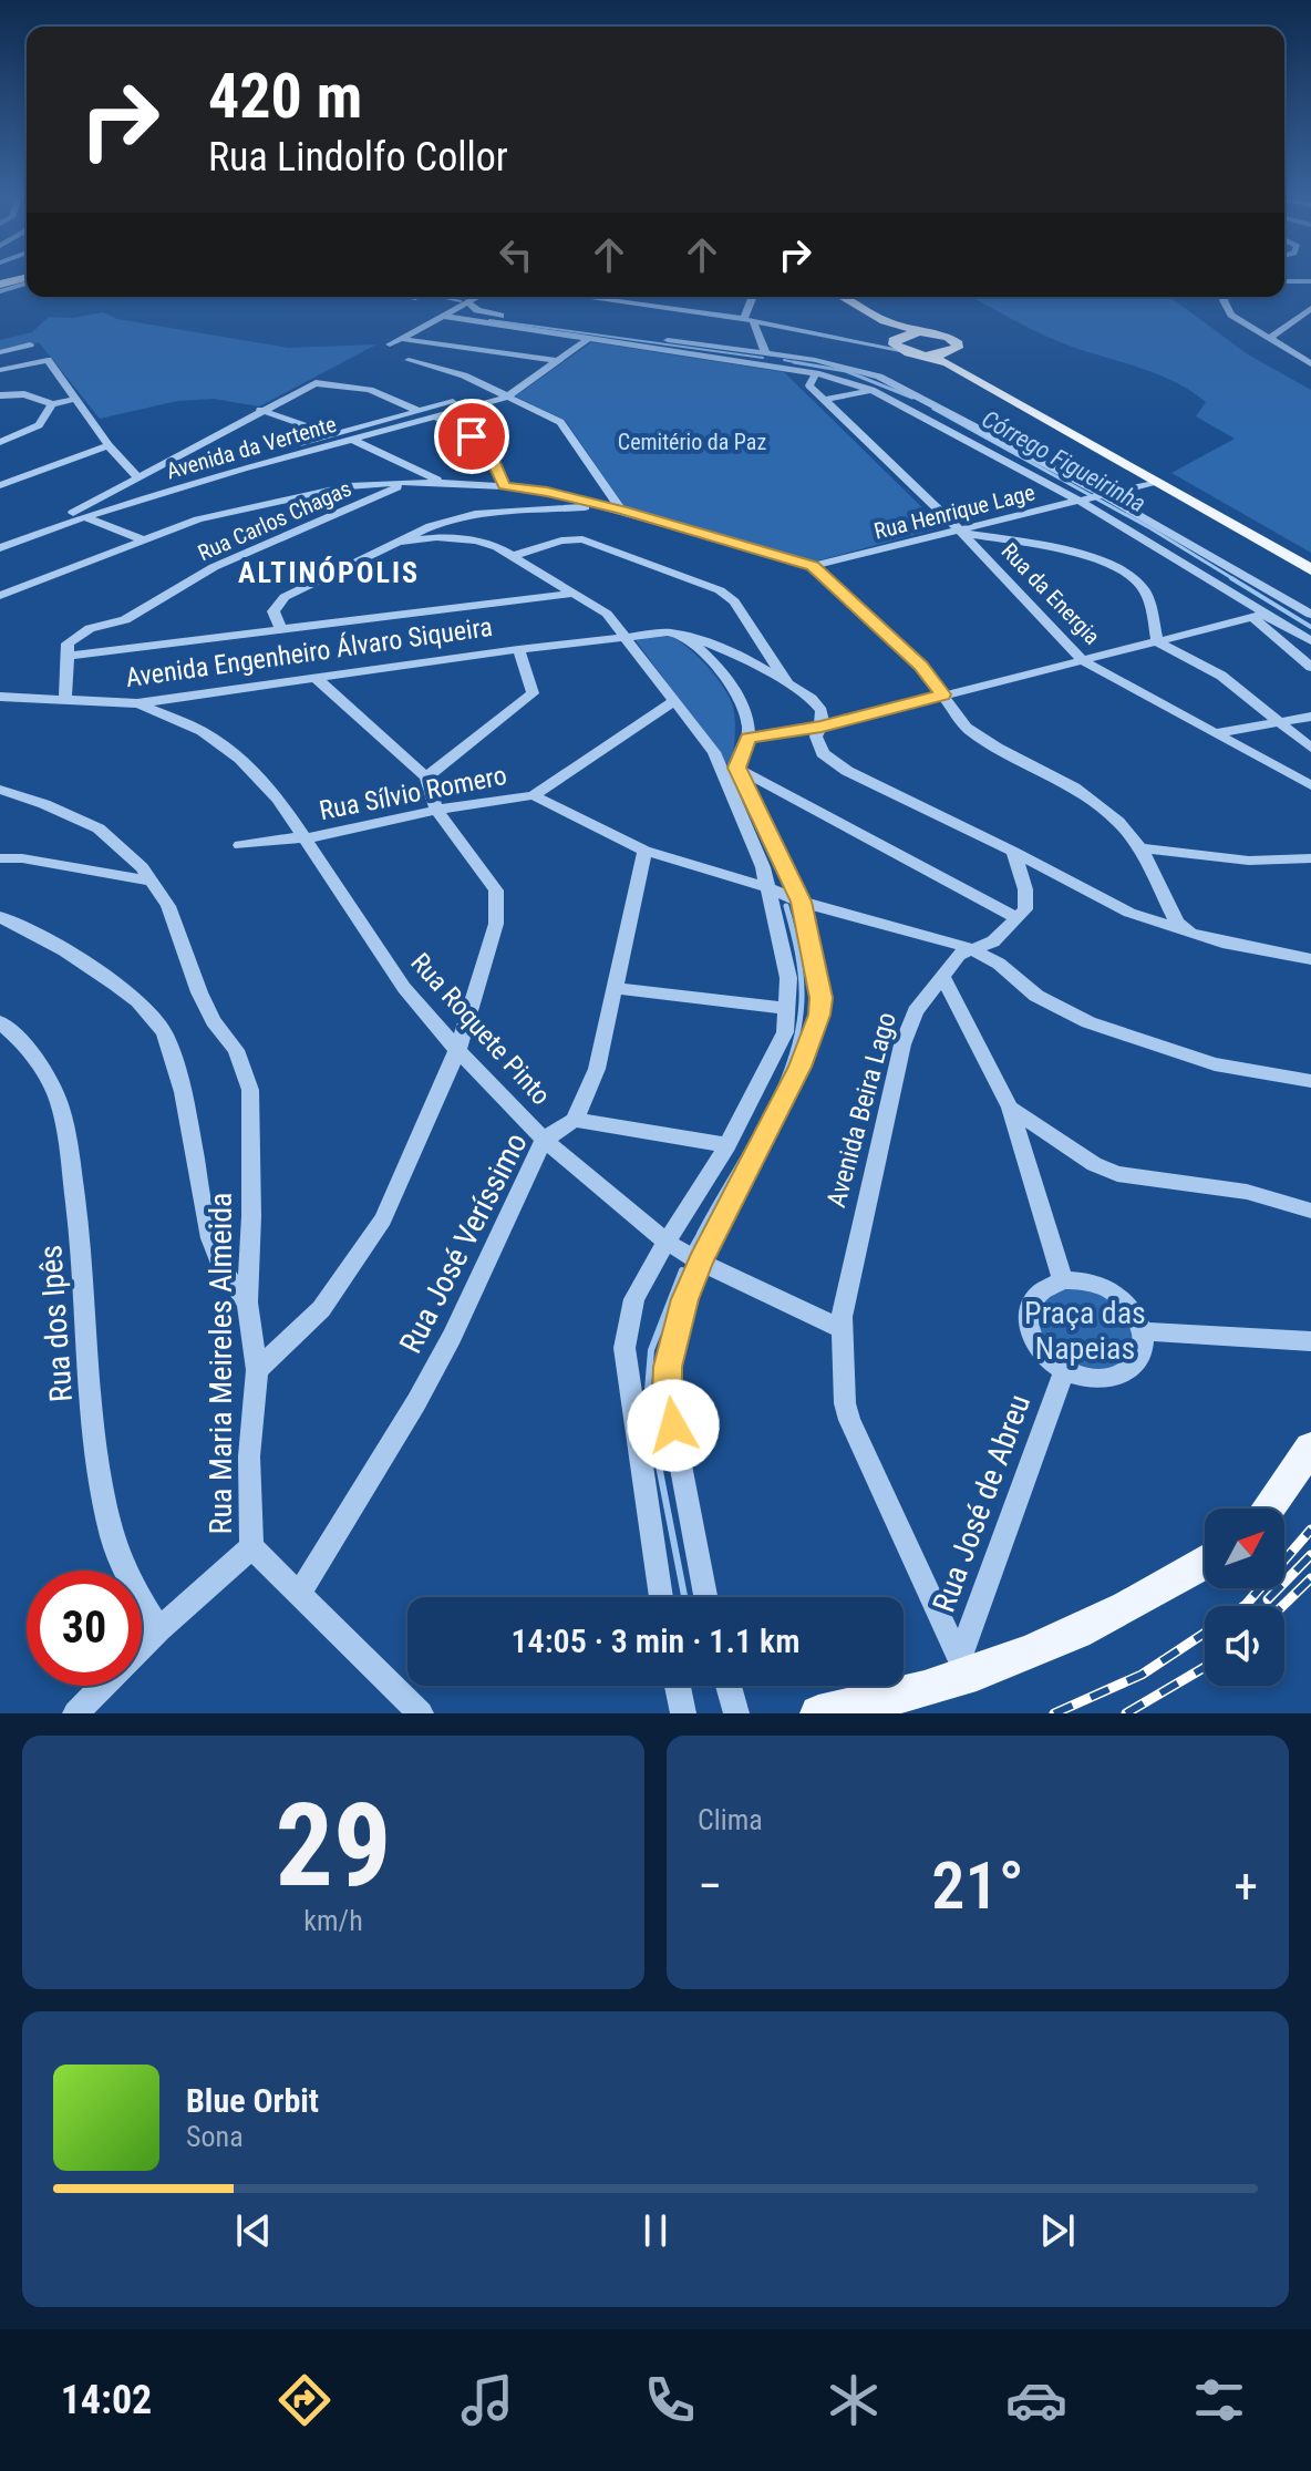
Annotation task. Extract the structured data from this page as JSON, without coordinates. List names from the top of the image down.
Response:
{
  "streets": {
    "street": [
      "Avenida da Vertente",
      "Rua Henrique Lage",
      "Rua Carlos Chagas",
      "Rua da Energia",
      "Avenida Engenheiro Álvaro Siqueira",
      "Rua Sílvio Romero",
      "Rua Roquete Pinto",
      "Avenida Beira Lago",
      "Rua José Veríssimo",
      "Rua dos Ipês",
      "Rua Maria Meireles Almeida",
      "Rua José de Abreu"
    ]
  },
  "crossings": [
    ["Rua Henrique Lage", "Rua da Energia"],
    ["Avenida Engenheiro Álvaro Siqueira", "Rua Roquete Pinto"],
    ["Rua Sílvio Romero", "Rua Roquete Pinto"],
    ["Rua Roquete Pinto", "Avenida Beira Lago"],
    ["Rua Roquete Pinto", "Rua José Veríssimo"],
    ["Avenida Beira Lago", "Rua José de Abreu"],
    ["Rua José Veríssimo", "Rua Maria Meireles Almeida"]
  ],
  "districts": ["ALTINÓPOLIS"],
  "water": ["Córrego Figueirinha"],
  "parks": ["Cemitério da Paz", "Praça das Napeias"],
  "north": "top right",
  "page": {
    "turn": ["420 m", "Rua Lindolfo Collor"],
    "limit": "30",
    "trip": "14:05 · 3 min · 1.1 km",
    "tile": [
      ["29", "km/h"],
      "Clima"
    ],
    "heat": ["−", "21°", "+"],
    "song": ["Blue Orbit", "Sona"],
    "tabs": "14:02"
  }
}
